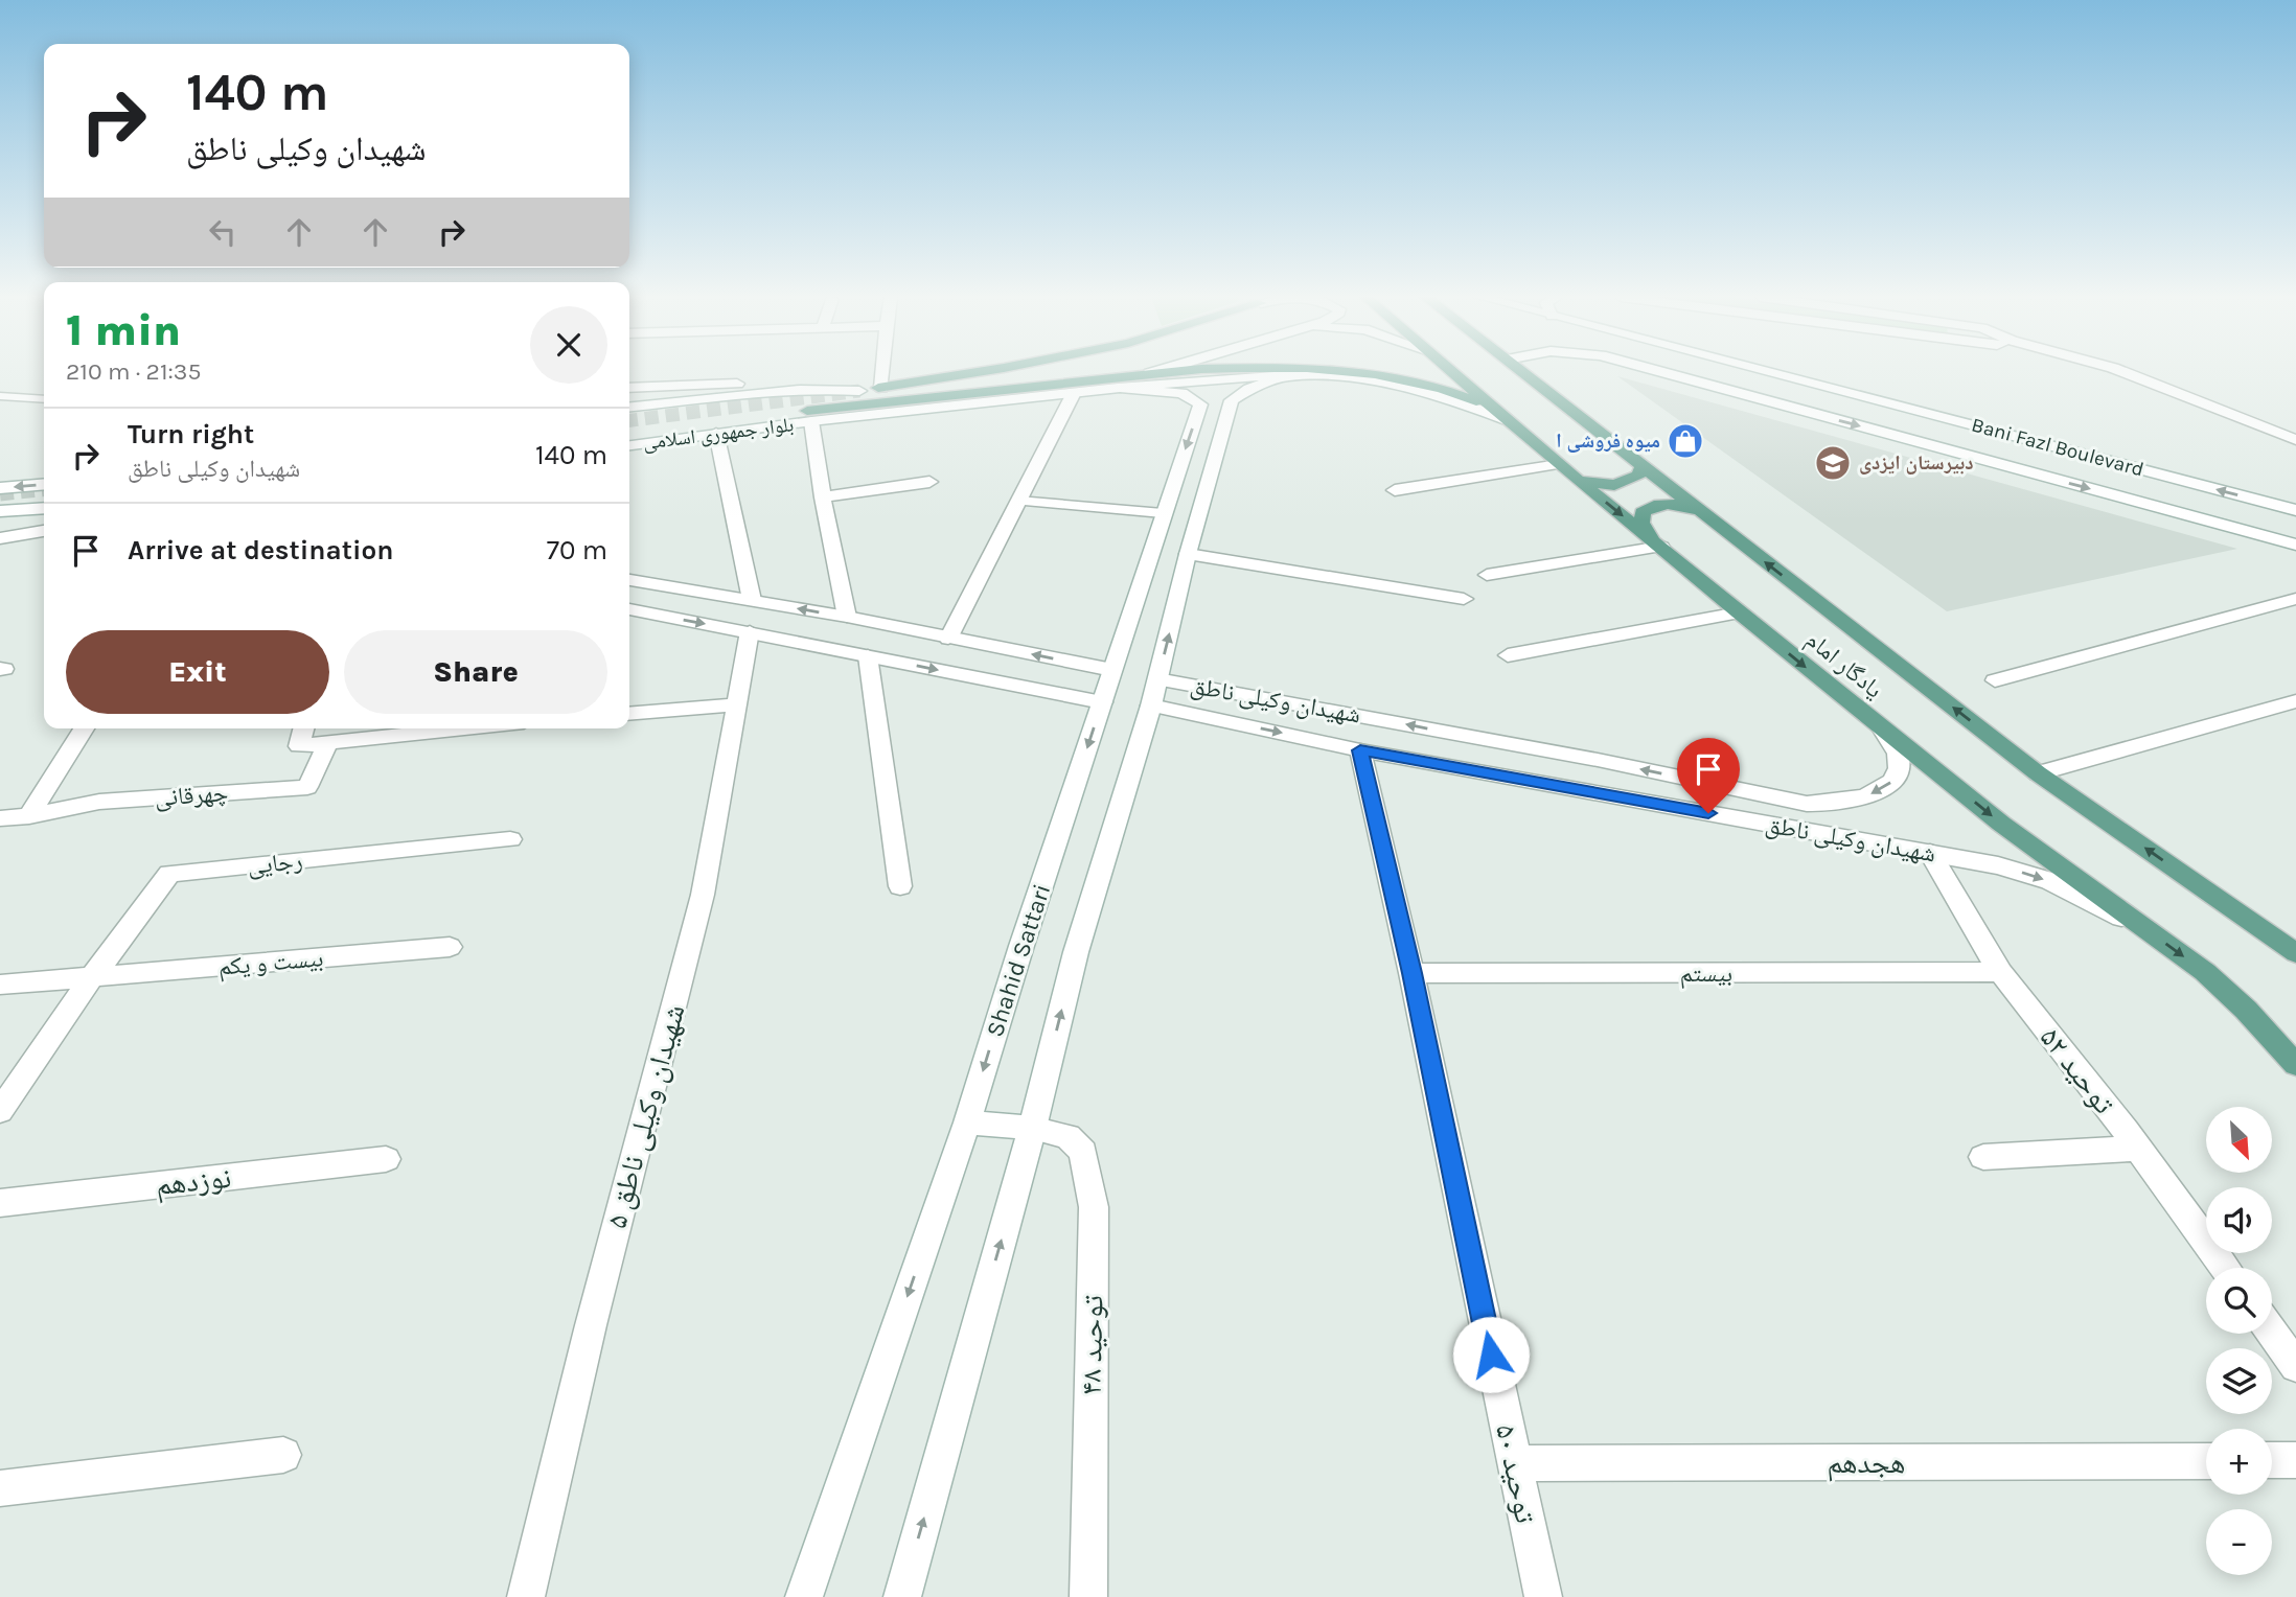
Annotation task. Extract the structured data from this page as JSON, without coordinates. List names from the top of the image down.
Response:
{
  "streets": {
    "main road": ["یادگار امام"],
    "street": [
      "بلوار جمهوری اسلامی",
      "Bani Fazl Boulevard",
      "شهیدان وکیلی ناطق",
      "چهرقانی",
      "رجایی",
      "Shahid Sattari",
      "بیست و یکم",
      "بیستم",
      "توحید ۵۲",
      "شهیدان وکیلی ناطق ۵",
      "نوزدهم",
      "توحید ۴۸",
      "هجدهم",
      "توحید ۵۰"
    ]
  },
  "crossings": [
    ["بلوار جمهوری اسلامی", "یادگار امام"],
    ["یادگار امام", "شهیدان وکیلی ناطق"],
    ["شهیدان وکیلی ناطق", "توحید ۵۲"],
    ["شهیدان وکیلی ناطق", "توحید ۵۰"],
    ["رجایی", "بیست و یکم"],
    ["Shahid Sattari", "توحید ۴۸"],
    ["بیستم", "توحید ۵۲"],
    ["بیستم", "توحید ۵۰"],
    ["هجدهم", "توحید ۵۰"]
  ],
  "places": {
    "shop": ["میوه فروشی ا"],
    "school or university": ["دبیرستان ایزدی"]
  },
  "north": "bottom right",
  "page": {
    "turn": ["140 m", "شهیدان وکیلی ناطق"],
    "heading": ["1 min", "210 m · 21:35"],
    "list": [
      {
        "name": "Turn right",
        "note": "شهیدان وکیلی ناطق",
        "value": "140 m"
      },
      {
        "name": "Arrive at destination",
        "value": "70 m"
      }
    ],
    "buttons": ["Exit", "Share"],
    "map_buttons": ["+", "−"]
  }
}
